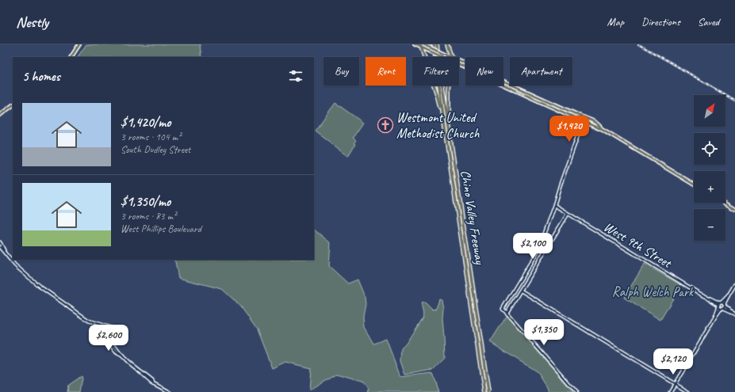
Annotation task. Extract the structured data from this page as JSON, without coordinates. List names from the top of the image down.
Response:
{
  "streets": {
    "highway": ["Chino Valley Freeway"],
    "street": ["West 9th Street"]
  },
  "parks": ["Ralph Welch Park"],
  "places": {
    "church": ["Westmont United Methodist Church"]
  },
  "north": "top right",
  "page": {
    "header": "Nestly",
    "nav": ["Map", "Directions", "Saved"],
    "chip": [
      "Buy",
      "Rent",
      "Filters",
      "New",
      "Apartment"
    ],
    "heading": "5 homes",
    "map_buttons": ["+", "−"],
    "list": [
      {
        "name": "$1,420/mo",
        "note": "3 rooms · 104 m² · South Dudley Street"
      },
      {
        "name": "$1,350/mo",
        "note": "3 rooms · 83 m² · West Phillips Boulevard"
      }
    ],
    "price": [
      "$1,420",
      "$2,100",
      "$1,350",
      "$2,600",
      "$2,120"
    ]
  }
}
